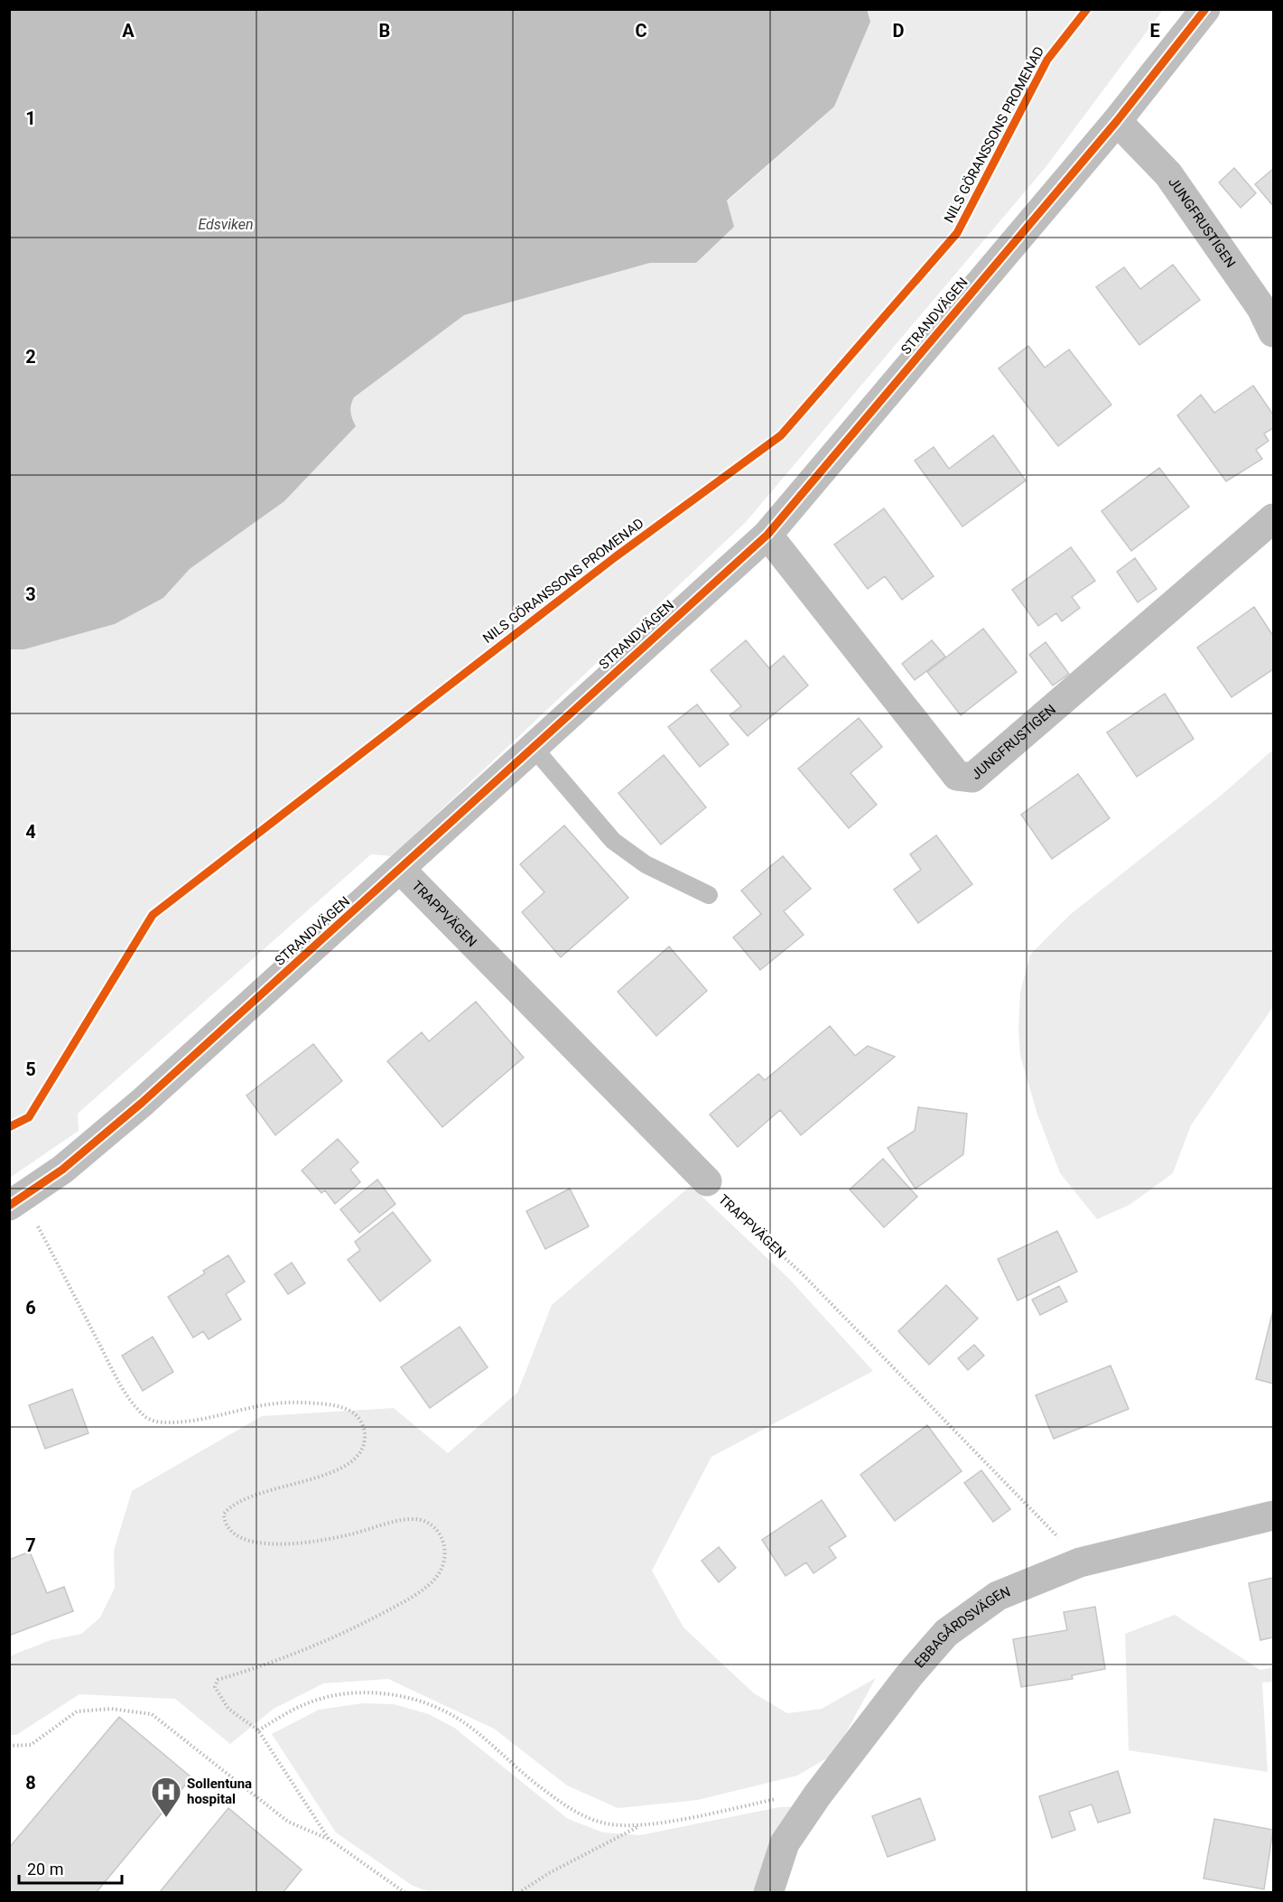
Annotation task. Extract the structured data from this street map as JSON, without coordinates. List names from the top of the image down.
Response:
{
  "streets": {
    "street": [
      "JUNGFRUSTIGEN",
      "STRANDVÄGEN",
      "TRAPPVÄGEN",
      "EBBAGÅRDSVÄGEN"
    ],
    "cycle path": ["NILS GÖRANSSONS PROMENAD"]
  },
  "crossings": [
    ["JUNGFRUSTIGEN", "STRANDVÄGEN"],
    ["STRANDVÄGEN", "TRAPPVÄGEN"],
    ["TRAPPVÄGEN", "EBBAGÅRDSVÄGEN"]
  ],
  "water": ["Edsviken"],
  "places": {
    "hospital": ["Sollentuna hospital"]
  },
  "scale_bar": "20 m",
  "grid": {
    "columns": [
      "A",
      "B",
      "C",
      "D",
      "E"
    ],
    "rows": [
      "1",
      "2",
      "3",
      "4",
      "5",
      "6",
      "7",
      "8"
    ]
  }
}
